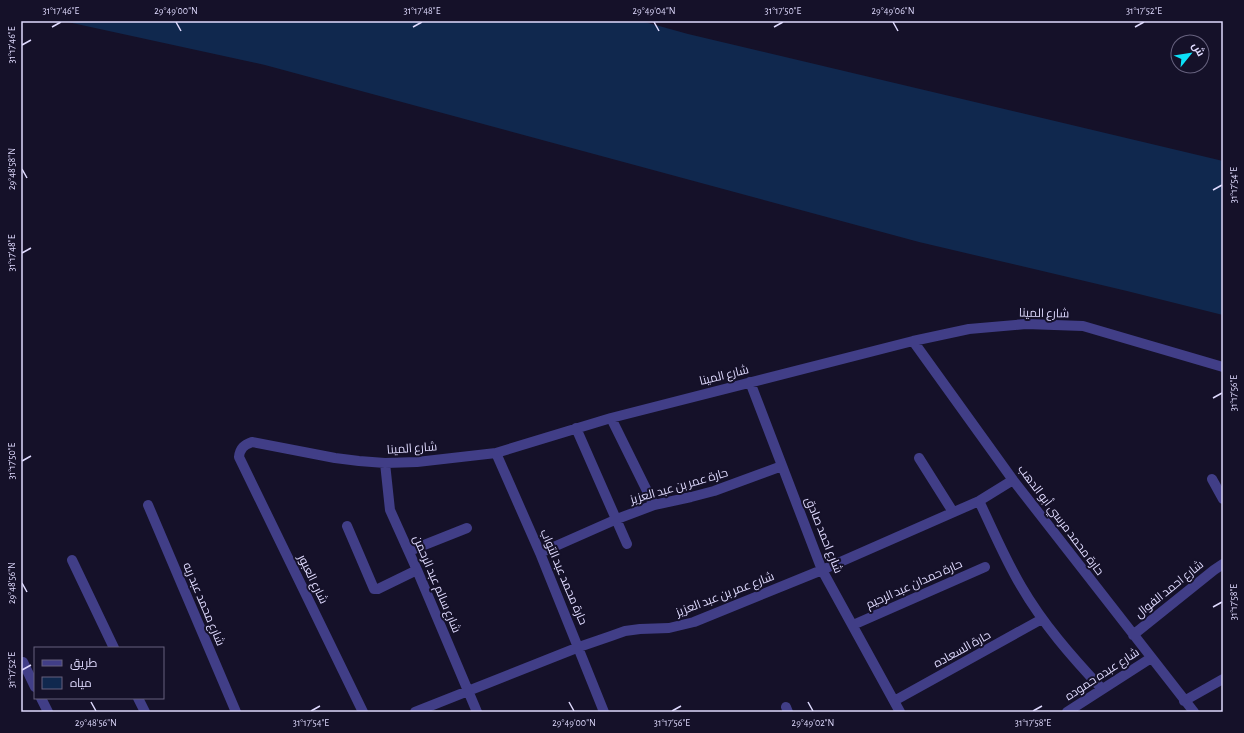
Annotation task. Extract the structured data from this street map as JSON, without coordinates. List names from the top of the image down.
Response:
{
  "streets": {
    "street": [
      "شارع المينا",
      "حارة عمر بن عبد العزيز",
      "حارة محمد مرسي أبو الدهب",
      "شارع احمد صادق",
      "حارة محمد عبد التواب",
      "شارع العبور",
      "شارع سالم عبد الرحمن",
      "حارة حمدان عبد الرحيم",
      "شارع احمد الفوال",
      "شارع عمر بن عبد العزيز",
      "شارع محمد عبد ربه",
      "حارة السعاده",
      "شارع عبده حموده"
    ]
  },
  "crossings": [
    ["شارع المينا", "حارة محمد مرسي أبو الدهب"],
    ["شارع المينا", "شارع احمد صادق"],
    ["شارع المينا", "حارة محمد عبد التواب"],
    ["شارع المينا", "شارع العبور"],
    ["شارع المينا", "شارع سالم عبد الرحمن"],
    ["حارة عمر بن عبد العزيز", "شارع احمد صادق"],
    ["حارة عمر بن عبد العزيز", "حارة محمد عبد التواب"],
    ["حارة محمد مرسي أبو الدهب", "شارع احمد الفوال"],
    ["حارة محمد مرسي أبو الدهب", "شارع عمر بن عبد العزيز"],
    ["حارة محمد مرسي أبو الدهب", "شارع عبده حموده"],
    ["شارع احمد صادق", "حارة حمدان عبد الرحيم"],
    ["شارع احمد صادق", "شارع عمر بن عبد العزيز"],
    ["شارع احمد صادق", "حارة السعاده"],
    ["حارة محمد عبد التواب", "شارع عمر بن عبد العزيز"],
    ["شارع سالم عبد الرحمن", "شارع عمر بن عبد العزيز"]
  ],
  "legend": ["طريق", "مياه"],
  "north": "top right",
  "coordinates": [
    "31°17'46\"E",
    "29°49'00\"N",
    "31°17'48\"E",
    "29°49'04\"N",
    "31°17'50\"E",
    "29°49'06\"N",
    "31°17'52\"E",
    "29°48'58\"N",
    "31°17'54\"E",
    "31°17'56\"E",
    "29°48'56\"N",
    "31°17'58\"E",
    "29°49'02\"N"
  ]
}
